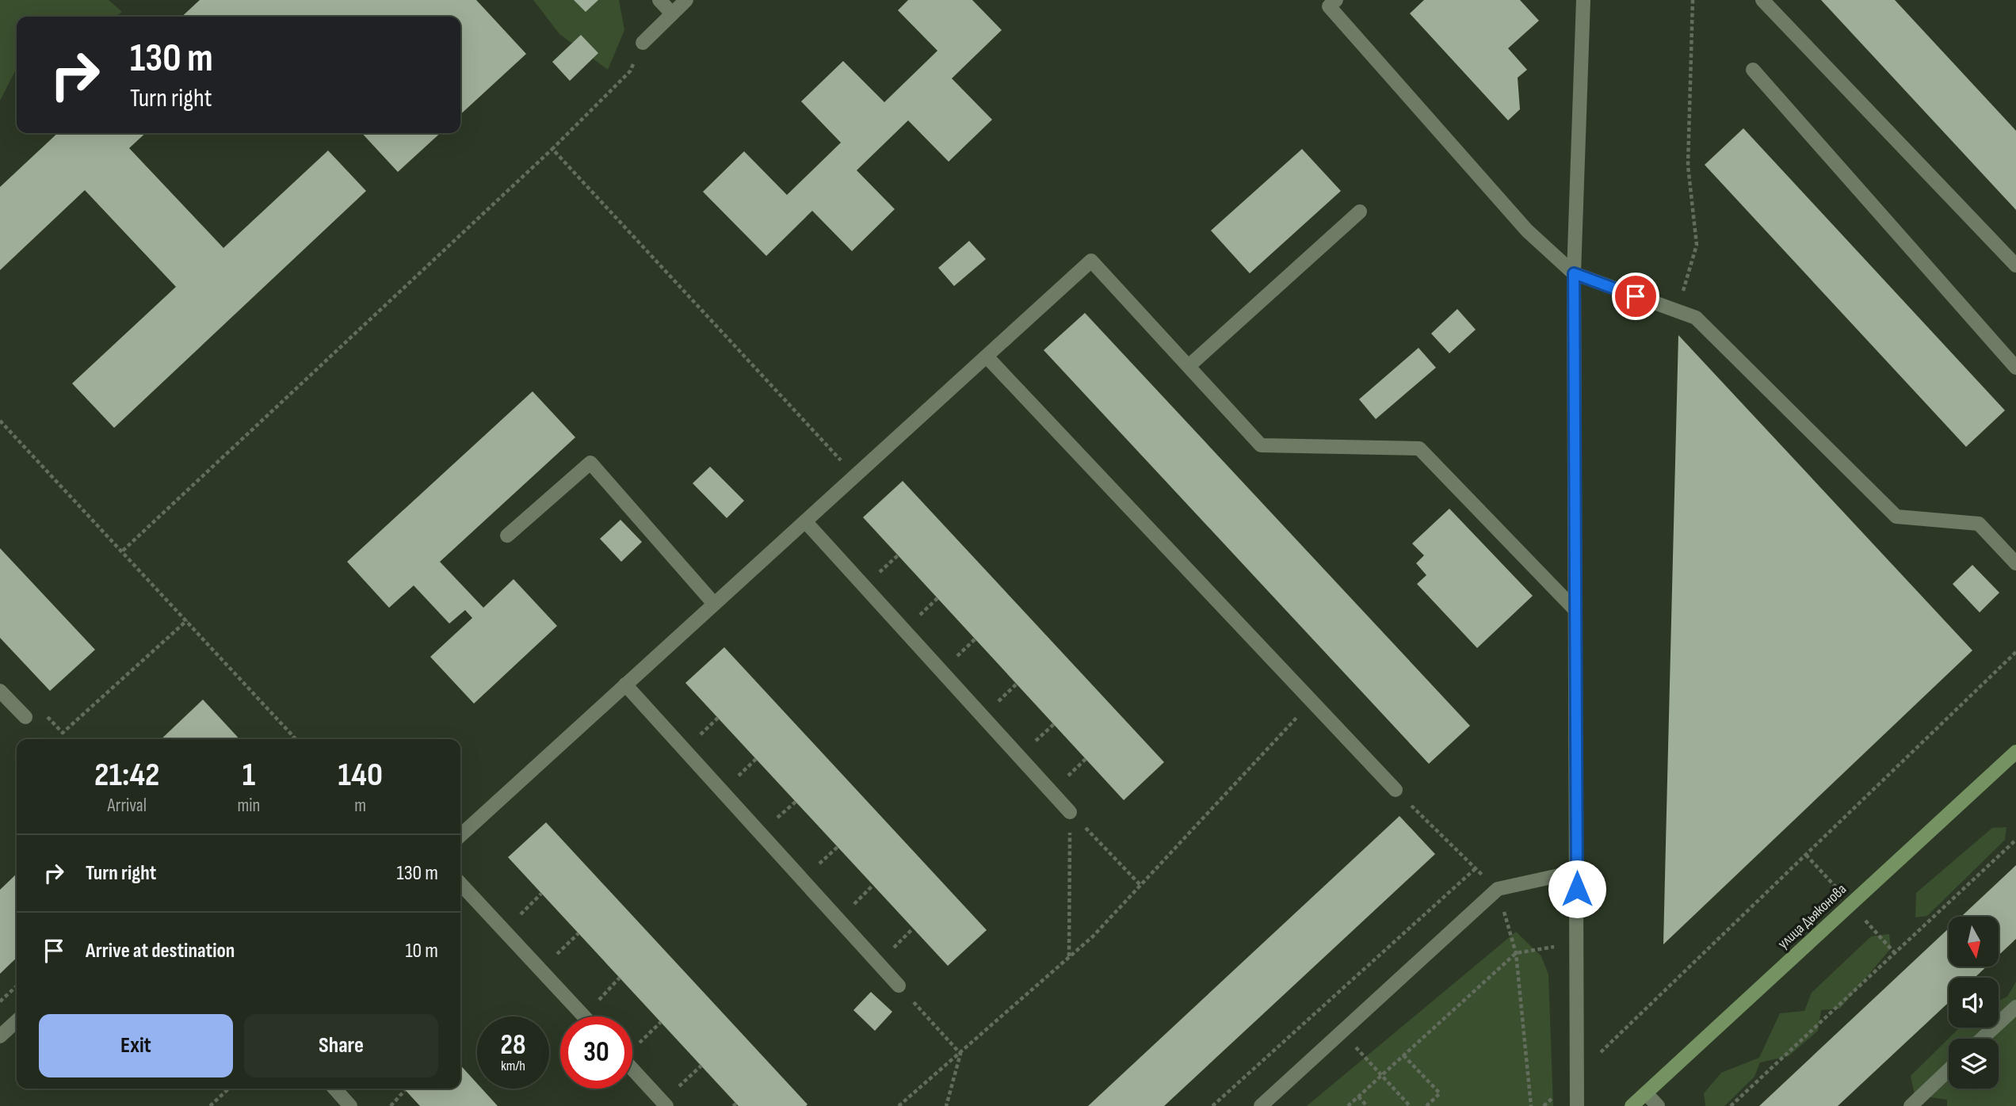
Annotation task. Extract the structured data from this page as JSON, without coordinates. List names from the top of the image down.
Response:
{
  "streets": {
    "main road": ["улица Дьяконова"]
  },
  "north": "bottom",
  "page": {
    "turn": ["130 m", "Turn right"],
    "eta": [
      "21:42",
      "Arrival",
      "1",
      "min",
      "140",
      "m"
    ],
    "list": [
      {
        "name": "Turn right",
        "value": "130 m"
      },
      {
        "name": "Arrive at destination",
        "value": "10 m"
      }
    ],
    "buttons": ["Exit", "Share"],
    "speed": "28 km/h",
    "limit": "30"
  }
}
